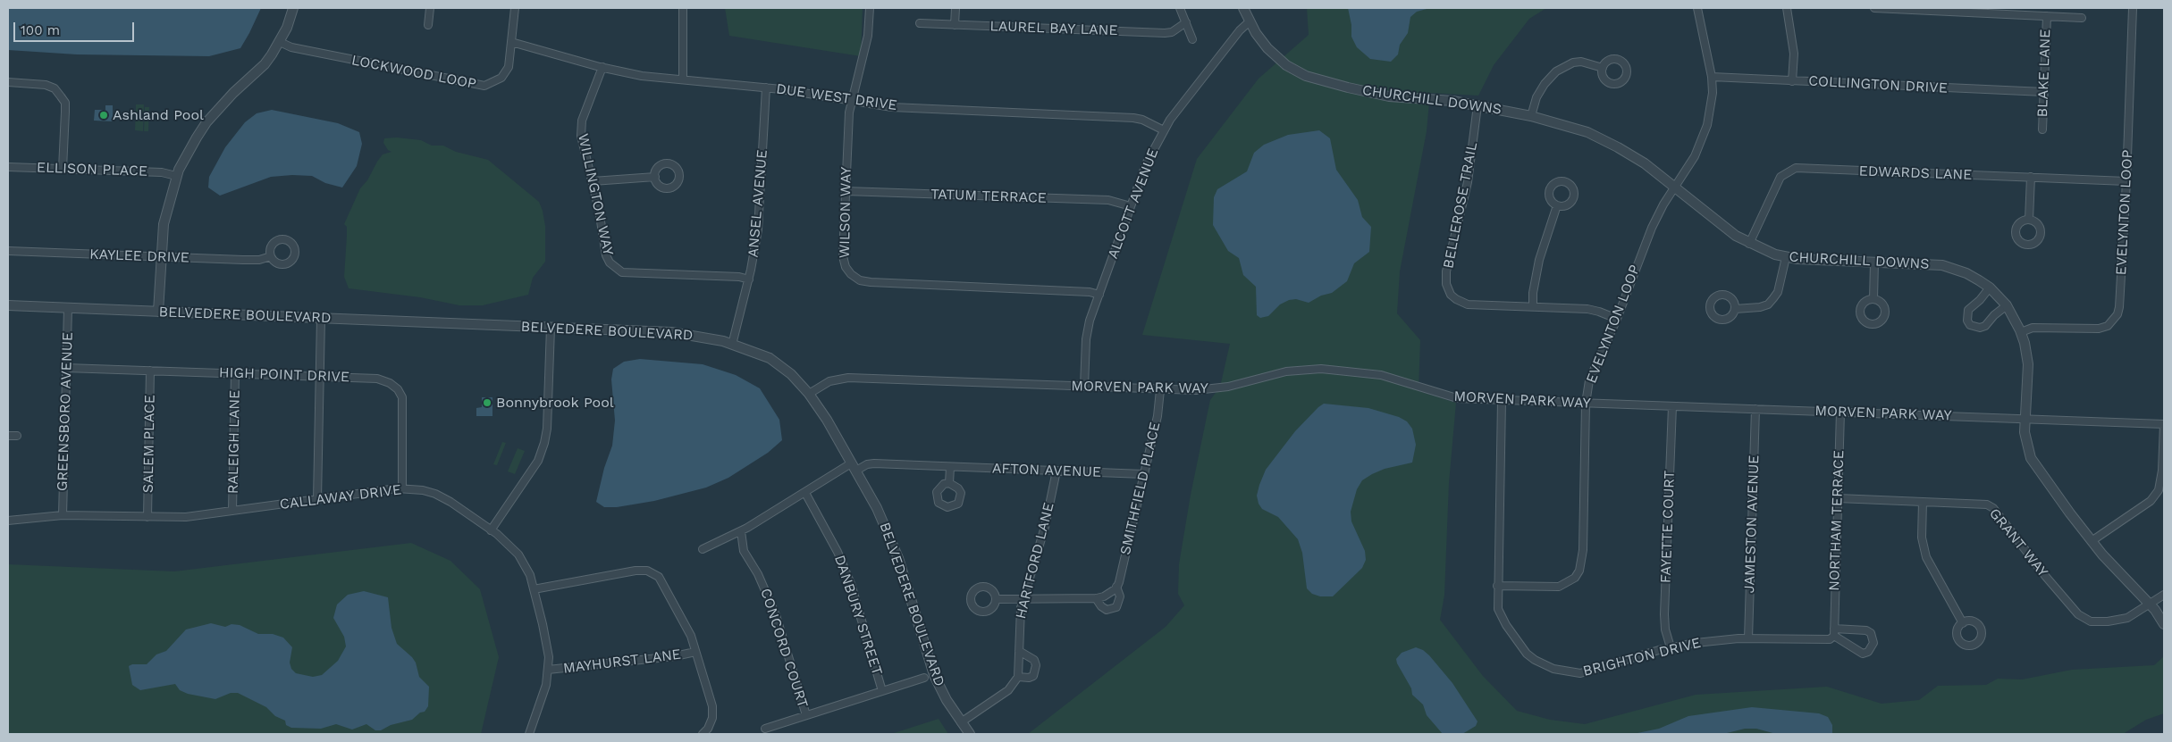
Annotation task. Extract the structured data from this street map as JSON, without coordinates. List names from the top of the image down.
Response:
{
  "streets": {
    "street": [
      "LAUREL BAY LANE",
      "LOCKWOOD LOOP",
      "BLAKE LANE",
      "COLLINGTON DRIVE",
      "DUE WEST DRIVE",
      "CHURCHILL DOWNS",
      "ELLISON PLACE",
      "EDWARDS LANE",
      "WILLINGTON WAY",
      "TATUM TERRACE",
      "ANSEL AVENUE",
      "ALCOTT AVENUE",
      "BELLEROSE TRAIL",
      "WILSON WAY",
      "EVELYNTON LOOP",
      "KAYLEE DRIVE",
      "BELVEDERE BOULEVARD",
      "HIGH POINT DRIVE",
      "MORVEN PARK WAY",
      "GREENSBORO AVENUE",
      "RALEIGH LANE",
      "SALEM PLACE",
      "AFTON AVENUE",
      "SMITHFIELD PLACE",
      "CALLAWAY DRIVE",
      "NORTHAM TERRACE",
      "JAMESTON AVENUE",
      "FAYETTE COURT",
      "GRANT WAY",
      "HARTFORD LANE",
      "DANBURY STREET",
      "CONCORD COURT",
      "BRIGHTON DRIVE",
      "MAYHURST LANE"
    ]
  },
  "crossings": [
    ["LOCKWOOD LOOP", "DUE WEST DRIVE"],
    ["BLAKE LANE", "COLLINGTON DRIVE"],
    ["COLLINGTON DRIVE", "EVELYNTON LOOP"],
    ["DUE WEST DRIVE", "WILLINGTON WAY"],
    ["DUE WEST DRIVE", "ANSEL AVENUE"],
    ["DUE WEST DRIVE", "ALCOTT AVENUE"],
    ["DUE WEST DRIVE", "WILSON WAY"],
    ["CHURCHILL DOWNS", "EDWARDS LANE"],
    ["CHURCHILL DOWNS", "ALCOTT AVENUE"],
    ["CHURCHILL DOWNS", "BELLEROSE TRAIL"],
    ["CHURCHILL DOWNS", "EVELYNTON LOOP"],
    ["CHURCHILL DOWNS", "MORVEN PARK WAY"],
    ["CHURCHILL DOWNS", "GRANT WAY"],
    ["EDWARDS LANE", "EVELYNTON LOOP"],
    ["WILLINGTON WAY", "ANSEL AVENUE"],
    ["TATUM TERRACE", "ALCOTT AVENUE"],
    ["TATUM TERRACE", "WILSON WAY"],
    ["ANSEL AVENUE", "BELVEDERE BOULEVARD"],
    ["ALCOTT AVENUE", "WILSON WAY"],
    ["ALCOTT AVENUE", "MORVEN PARK WAY"],
    ["BELLEROSE TRAIL", "EVELYNTON LOOP"],
    ["EVELYNTON LOOP", "MORVEN PARK WAY"],
    ["EVELYNTON LOOP", "BRIGHTON DRIVE"],
    ["BELVEDERE BOULEVARD", "MORVEN PARK WAY"],
    ["BELVEDERE BOULEVARD", "GREENSBORO AVENUE"],
    ["BELVEDERE BOULEVARD", "AFTON AVENUE"],
    ["HIGH POINT DRIVE", "GREENSBORO AVENUE"],
    ["HIGH POINT DRIVE", "RALEIGH LANE"],
    ["HIGH POINT DRIVE", "SALEM PLACE"],
    ["HIGH POINT DRIVE", "CALLAWAY DRIVE"],
    ["MORVEN PARK WAY", "SMITHFIELD PLACE"],
    ["MORVEN PARK WAY", "NORTHAM TERRACE"],
    ["MORVEN PARK WAY", "JAMESTON AVENUE"],
    ["MORVEN PARK WAY", "FAYETTE COURT"],
    ["MORVEN PARK WAY", "BRIGHTON DRIVE"],
    ["GREENSBORO AVENUE", "CALLAWAY DRIVE"],
    ["RALEIGH LANE", "CALLAWAY DRIVE"],
    ["SALEM PLACE", "CALLAWAY DRIVE"],
    ["AFTON AVENUE", "SMITHFIELD PLACE"],
    ["AFTON AVENUE", "HARTFORD LANE"],
    ["AFTON AVENUE", "DANBURY STREET"],
    ["AFTON AVENUE", "CONCORD COURT"],
    ["SMITHFIELD PLACE", "HARTFORD LANE"],
    ["CALLAWAY DRIVE", "MAYHURST LANE"],
    ["NORTHAM TERRACE", "GRANT WAY"],
    ["NORTHAM TERRACE", "BRIGHTON DRIVE"],
    ["JAMESTON AVENUE", "BRIGHTON DRIVE"],
    ["FAYETTE COURT", "BRIGHTON DRIVE"]
  ],
  "places": ["Ashland Pool", "Bonnybrook Pool"],
  "scale_bar": "100 m"
}
